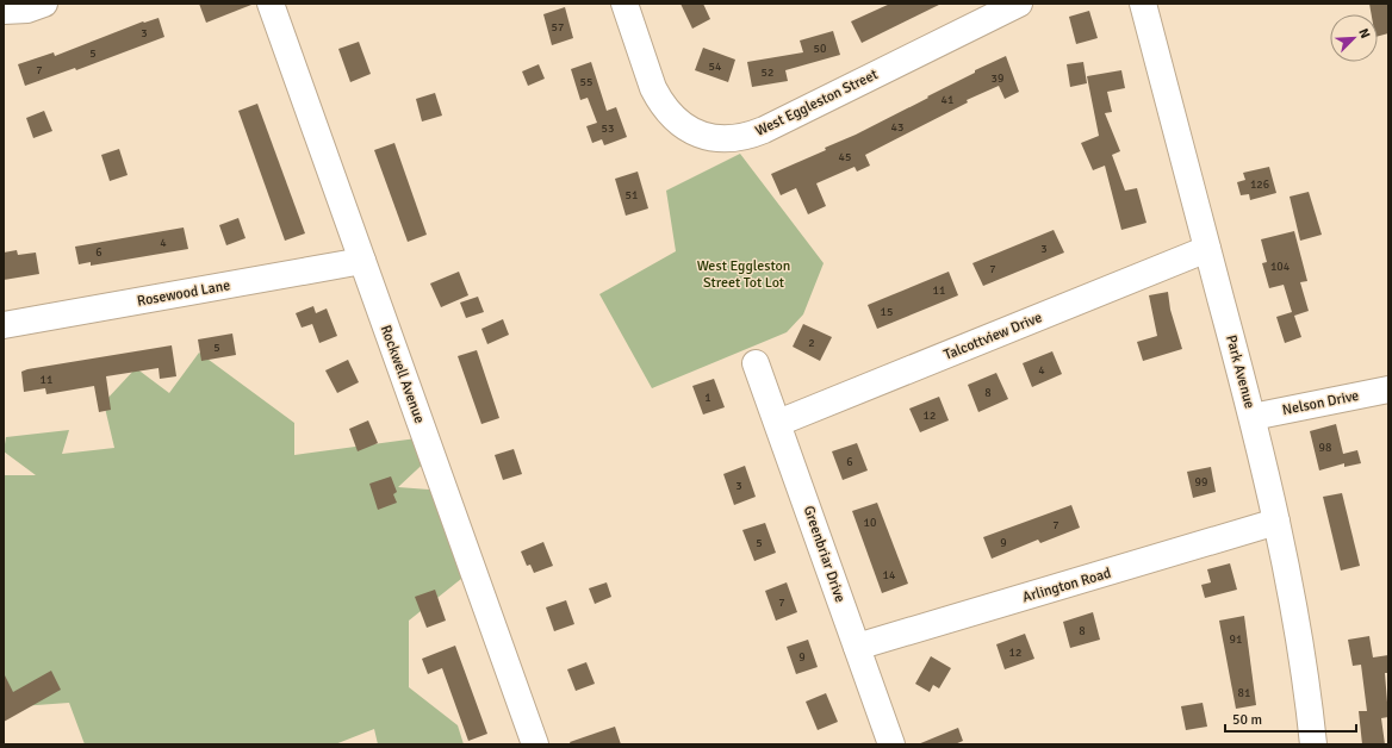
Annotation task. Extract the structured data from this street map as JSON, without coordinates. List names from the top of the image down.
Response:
{
  "streets": {
    "street": [
      "West Eggleston Street",
      "Rosewood Lane",
      "Talcottview Drive",
      "Park Avenue",
      "Rockwell Avenue",
      "Nelson Drive",
      "Greenbriar Drive",
      "Arlington Road"
    ]
  },
  "crossings": [
    ["Rosewood Lane", "Rockwell Avenue"],
    ["Talcottview Drive", "Park Avenue"],
    ["Talcottview Drive", "Greenbriar Drive"],
    ["Park Avenue", "Nelson Drive"],
    ["Park Avenue", "Arlington Road"],
    ["Greenbriar Drive", "Arlington Road"]
  ],
  "parks": ["West Eggleston Street Tot Lot"],
  "house_numbers": [
    "57",
    "3",
    "50",
    "5",
    "54",
    "7",
    "52",
    "39",
    "55",
    "41",
    "43",
    "53",
    "45",
    "126",
    "51",
    "4",
    "3",
    "6",
    "104",
    "7",
    "11",
    "15",
    "2",
    "5",
    "4",
    "11",
    "8",
    "1",
    "12",
    "98",
    "6",
    "99",
    "3",
    "10",
    "7",
    "5",
    "9",
    "14",
    "7",
    "8",
    "91",
    "12",
    "9",
    "81"
  ],
  "scale_bar": "50 m",
  "north": "top right"
}
